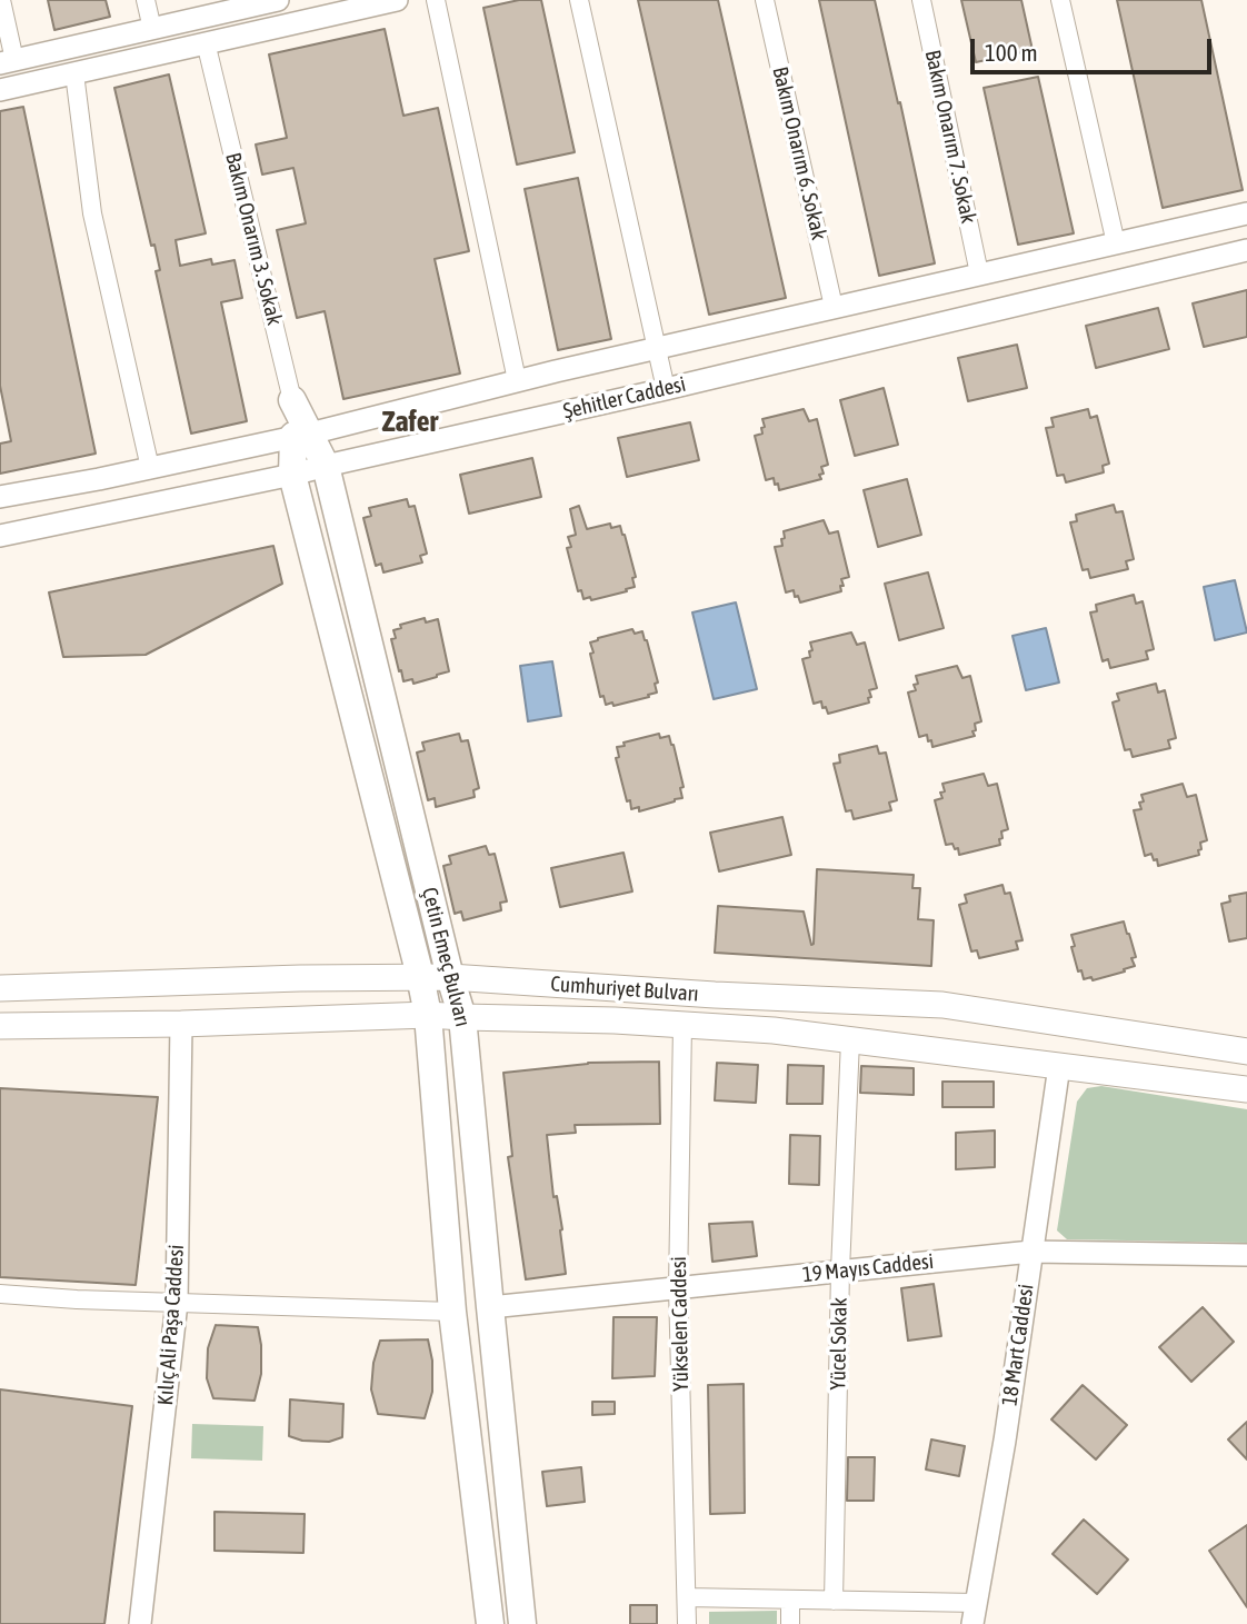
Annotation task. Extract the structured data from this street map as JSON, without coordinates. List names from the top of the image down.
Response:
{
  "streets": {
    "main road": ["Çetin Emeç Bulvarı", "Cumhuriyet Bulvarı"],
    "street": [
      "Bakım Onarım 7. Sokak",
      "Bakım Onarım 6. Sokak",
      "Bakım Onarım 3. Sokak",
      "Şehitler Caddesi",
      "19 Mayıs Caddesi",
      "Yükselen Caddesi",
      "Kılıç Ali Paşa Caddesi",
      "Yücel Sokak",
      "18 Mart Caddesi"
    ]
  },
  "crossings": [
    ["Bakım Onarım 7. Sokak", "Şehitler Caddesi"],
    ["Bakım Onarım 6. Sokak", "Şehitler Caddesi"],
    ["Bakım Onarım 3. Sokak", "Çetin Emeç Bulvarı"],
    ["Şehitler Caddesi", "Çetin Emeç Bulvarı"],
    ["Çetin Emeç Bulvarı", "Cumhuriyet Bulvarı"],
    ["Çetin Emeç Bulvarı", "19 Mayıs Caddesi"],
    ["Cumhuriyet Bulvarı", "Yükselen Caddesi"],
    ["Cumhuriyet Bulvarı", "Kılıç Ali Paşa Caddesi"],
    ["Cumhuriyet Bulvarı", "Yücel Sokak"],
    ["Cumhuriyet Bulvarı", "18 Mart Caddesi"],
    ["19 Mayıs Caddesi", "Yükselen Caddesi"],
    ["19 Mayıs Caddesi", "Yücel Sokak"],
    ["19 Mayıs Caddesi", "18 Mart Caddesi"]
  ],
  "districts": ["Zafer"],
  "scale_bar": "100 m"
}
